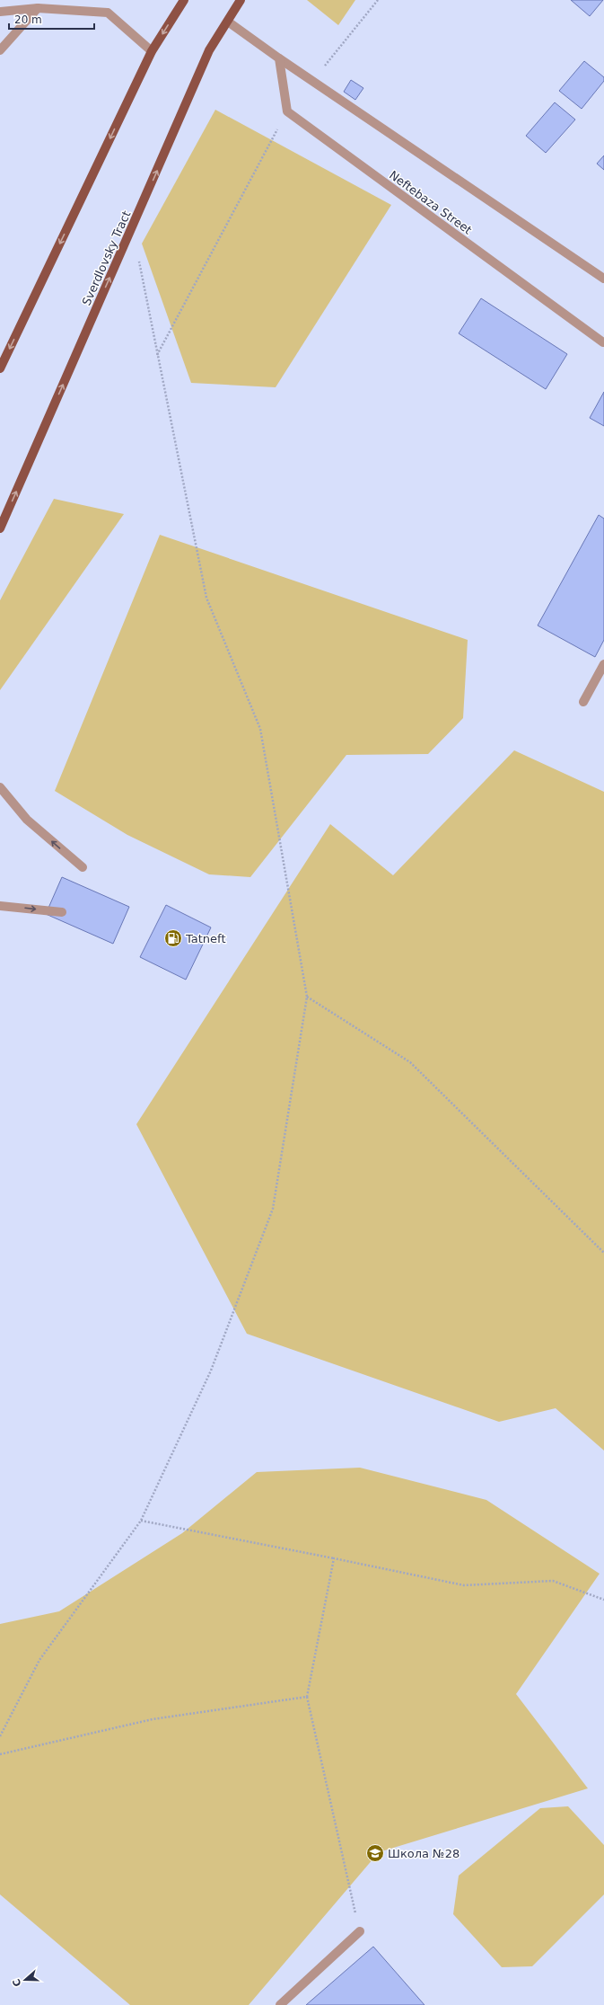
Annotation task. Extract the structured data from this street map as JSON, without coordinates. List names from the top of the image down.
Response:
{
  "streets": {
    "main road": ["Sverdlovsky Tract"],
    "street": ["Neftebaza Street"]
  },
  "places": {
    "fuel station": ["Tatneft"],
    "school or university": ["Школа №28"]
  },
  "scale_bar": "20 m",
  "north": "left"
}
